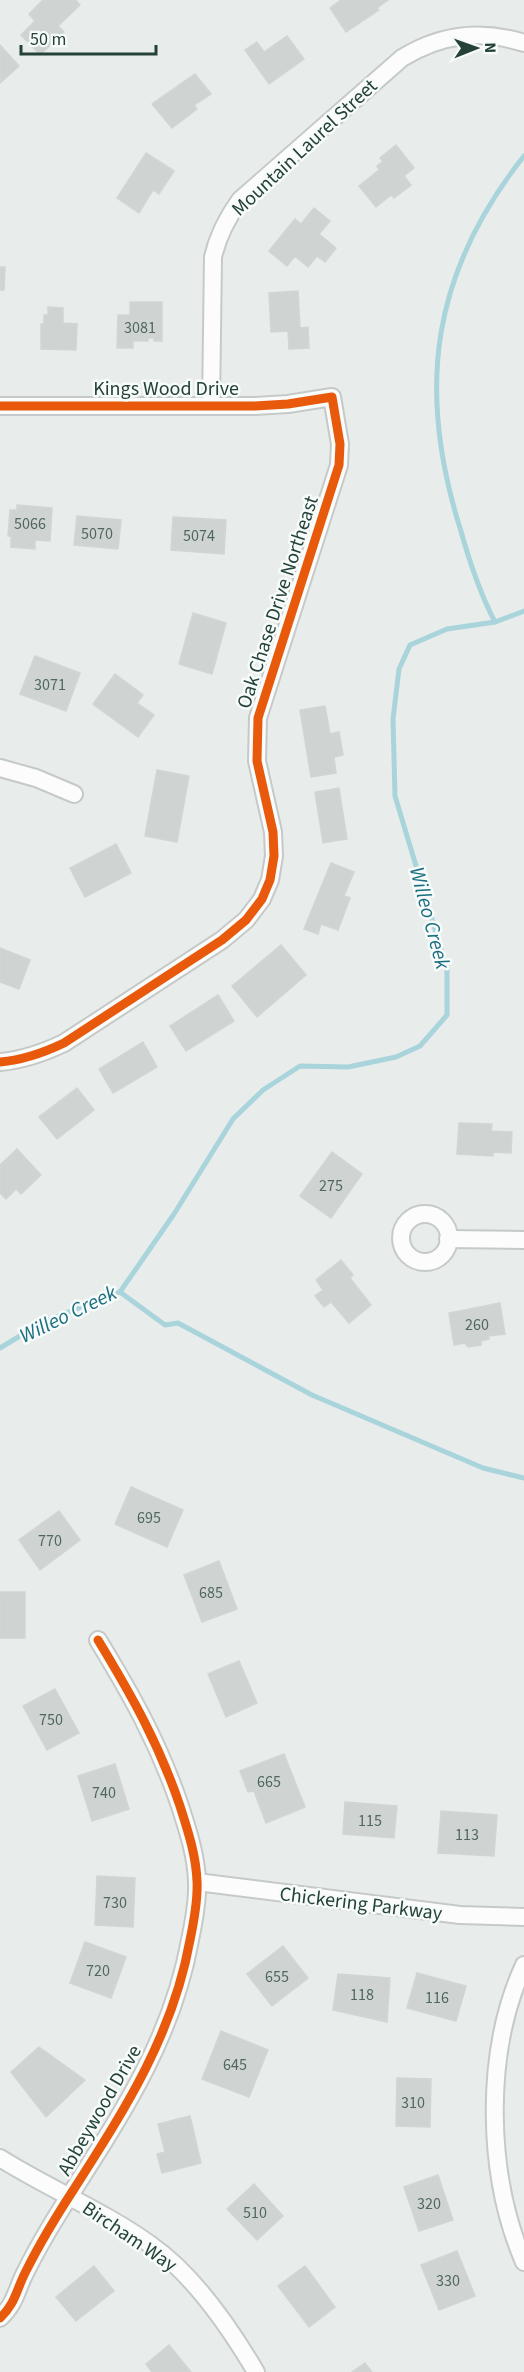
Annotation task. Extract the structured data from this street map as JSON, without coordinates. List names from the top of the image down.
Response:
{
  "streets": {
    "street": [
      "Mountain Laurel Street",
      "Kings Wood Drive",
      "Oak Chase Drive Northeast",
      "Chickering Parkway",
      "Abbeywood Drive",
      "Bircham Way"
    ]
  },
  "crossings": [
    ["Mountain Laurel Street", "Kings Wood Drive"],
    ["Kings Wood Drive", "Oak Chase Drive Northeast"],
    ["Chickering Parkway", "Abbeywood Drive"],
    ["Abbeywood Drive", "Bircham Way"]
  ],
  "water": ["Willeo Creek"],
  "house_numbers": [
    "3081",
    "5066",
    "5070",
    "5074",
    "3071",
    "275",
    "260",
    "695",
    "770",
    "685",
    "750",
    "665",
    "740",
    "115",
    "113",
    "730",
    "720",
    "655",
    "118",
    "116",
    "645",
    "310",
    "320",
    "510",
    "330"
  ],
  "scale_bar": "50 m",
  "north": "right"
}
